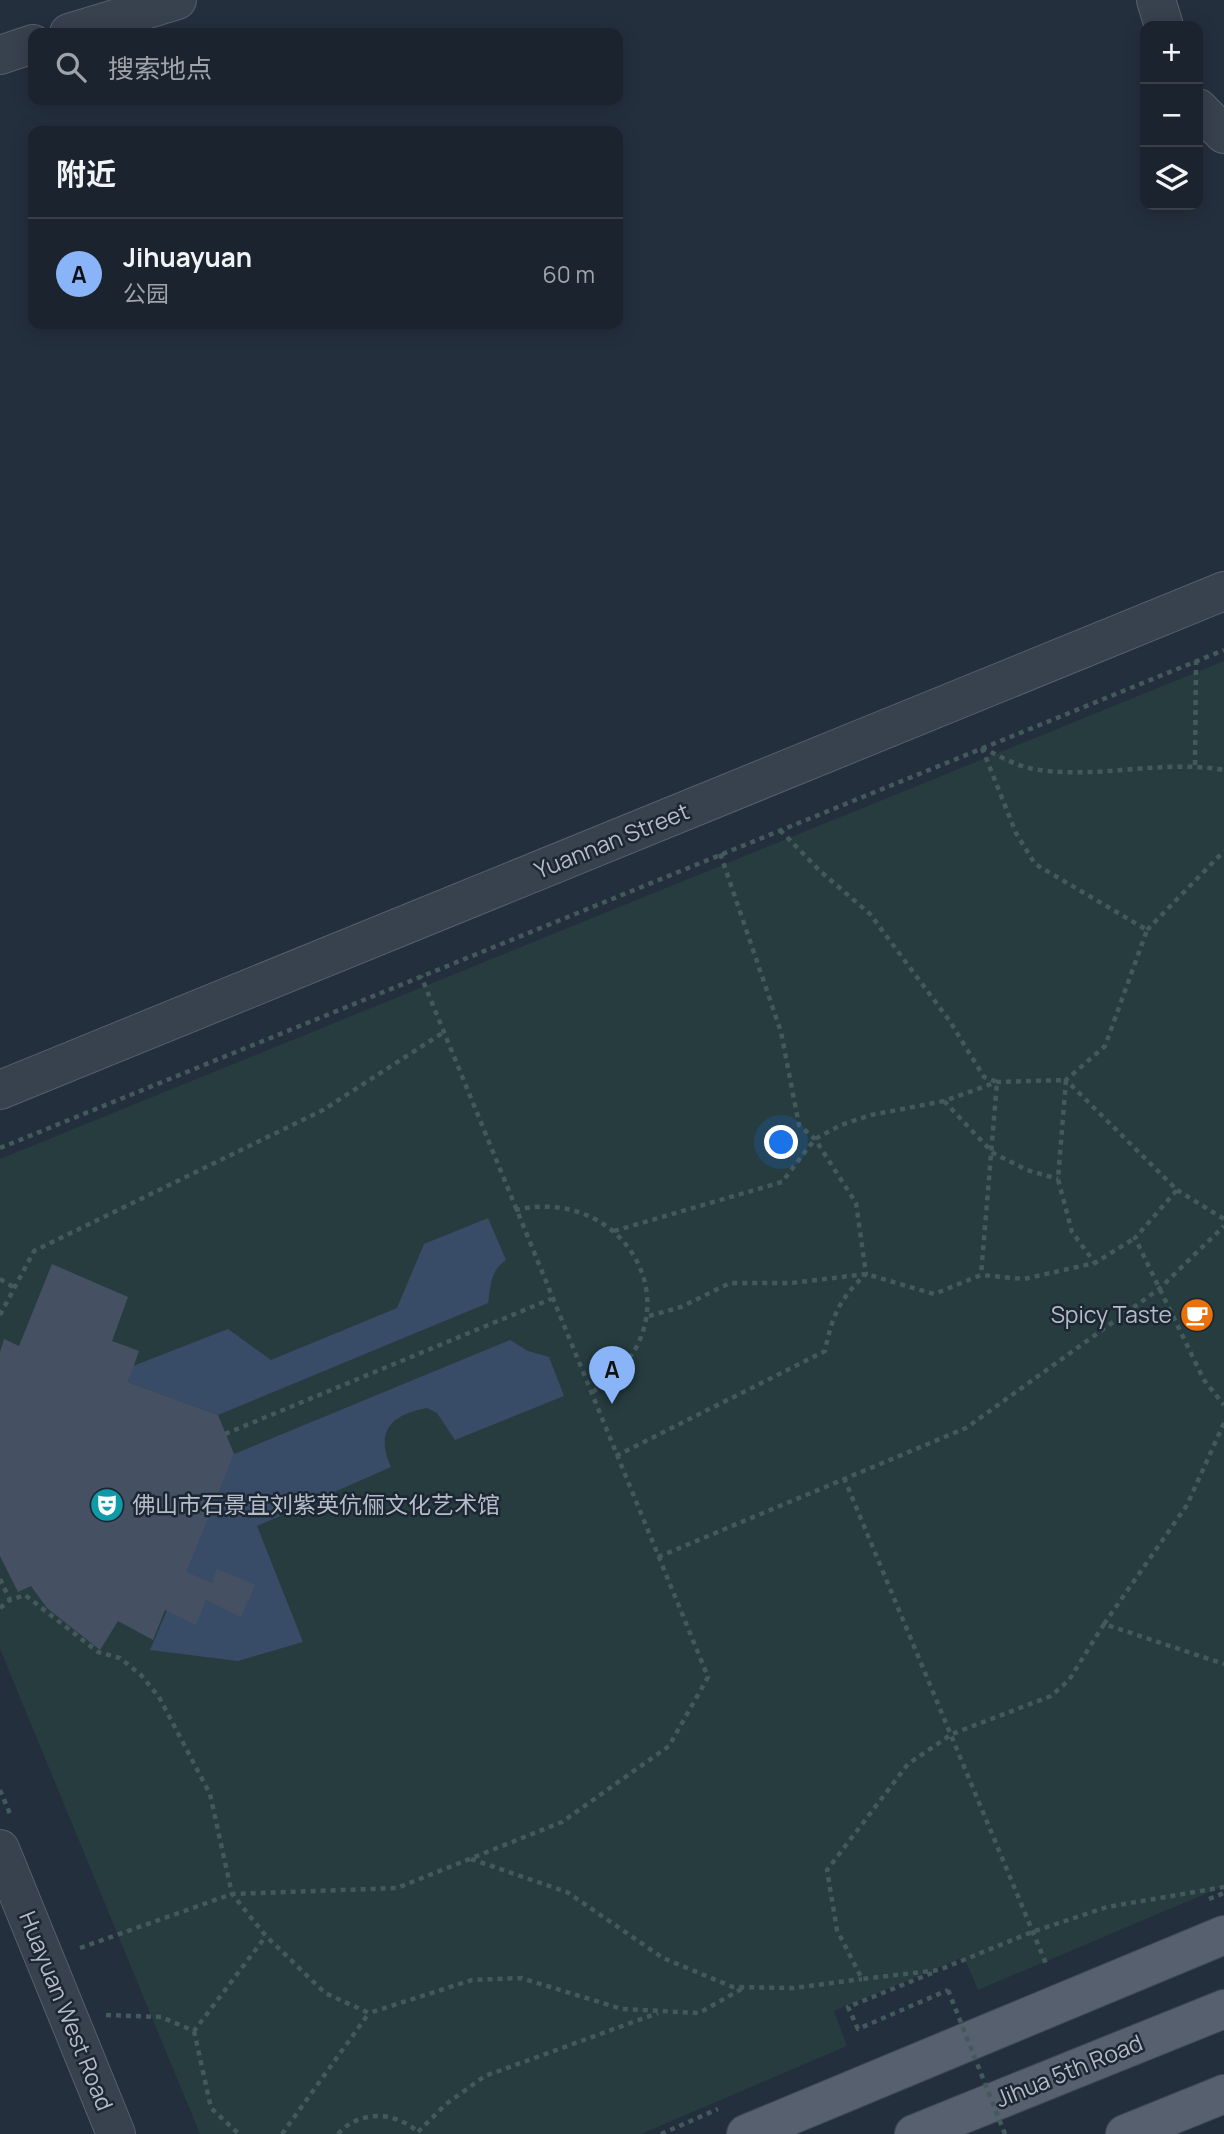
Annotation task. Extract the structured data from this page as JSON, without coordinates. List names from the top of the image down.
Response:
{
  "streets": {
    "main road": ["Jihua 5th Road"],
    "street": ["Yuannan Street", "Huayuan West Road"]
  },
  "places": {
    "cafe": ["Spicy Taste"],
    "theatre": ["佛山市石景宜刘紫英伉俪文化艺术馆"]
  },
  "page": {
    "map_buttons": ["+", "−"],
    "search": "搜索地点",
    "heading": "附近",
    "list": [
      {
        "mark": "A",
        "name": "Jihuayuan",
        "note": "公园",
        "value": "60 m"
      }
    ],
    "pins": "A"
  }
}
